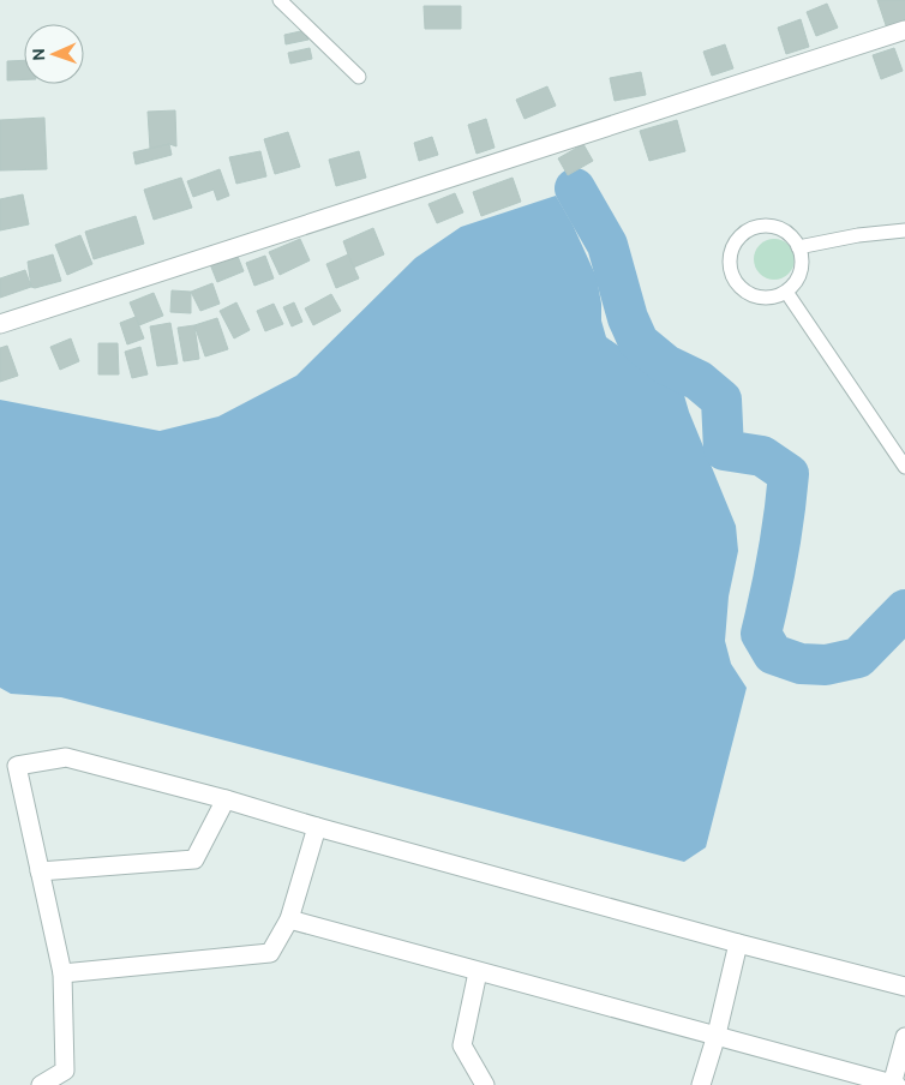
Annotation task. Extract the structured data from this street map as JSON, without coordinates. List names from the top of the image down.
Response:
{
  "north": "left"
}
